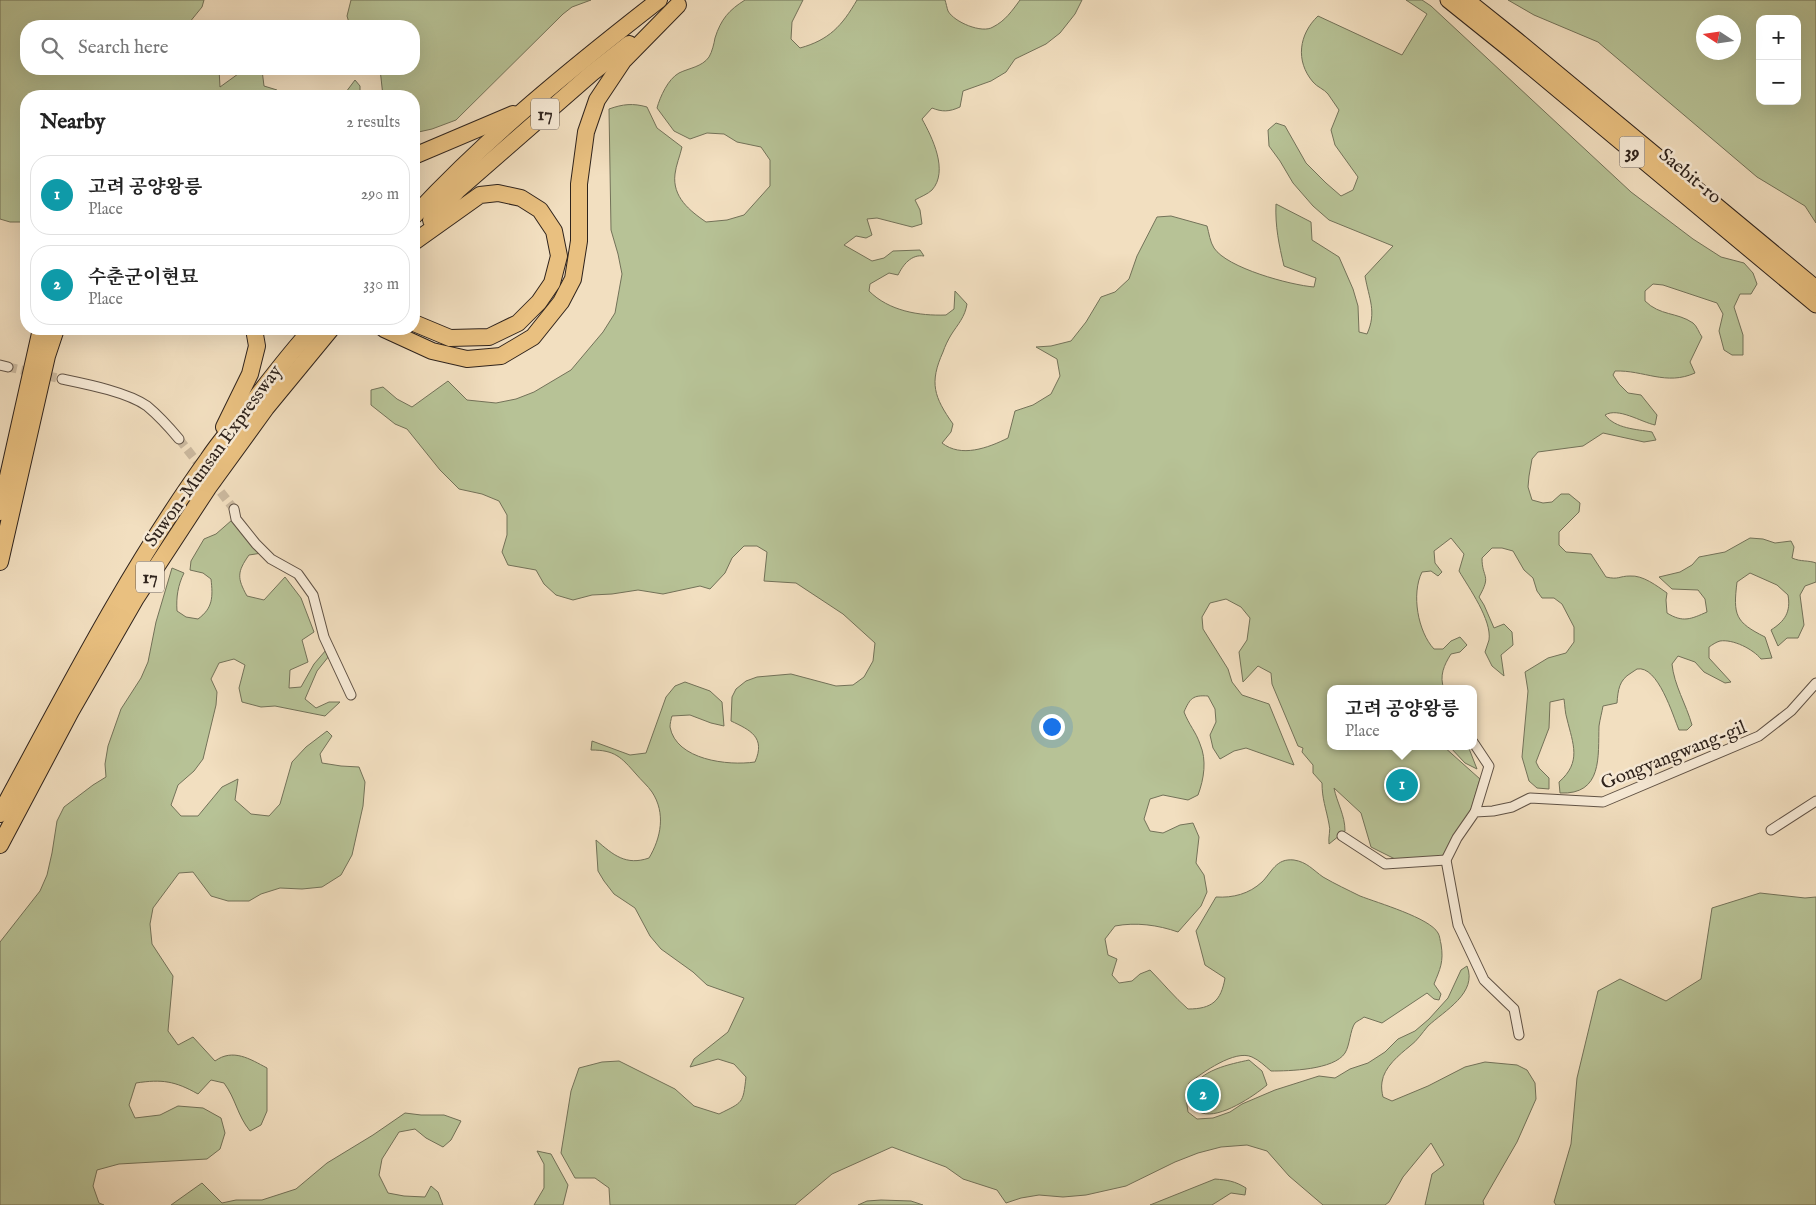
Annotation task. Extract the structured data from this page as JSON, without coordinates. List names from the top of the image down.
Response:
{
  "streets": {
    "highway": [
      "17",
      "39",
      "Saebit-ro",
      "Suwon-Munsan Expressway"
    ],
    "street": ["Gongyangwang-gil"]
  },
  "north": "left",
  "page": {
    "map_buttons": ["+", "−"],
    "search": "Search here",
    "heading": ["Nearby", "2 results"],
    "list": [
      {
        "mark": "1",
        "name": "고려 공양왕릉",
        "note": "Place",
        "value": "290 m"
      },
      {
        "mark": "2",
        "name": "수춘군이현묘",
        "note": "Place",
        "value": "330 m"
      }
    ],
    "popup": ["고려 공양왕릉", "Place"],
    "pins": ["1", "2"]
  }
}
